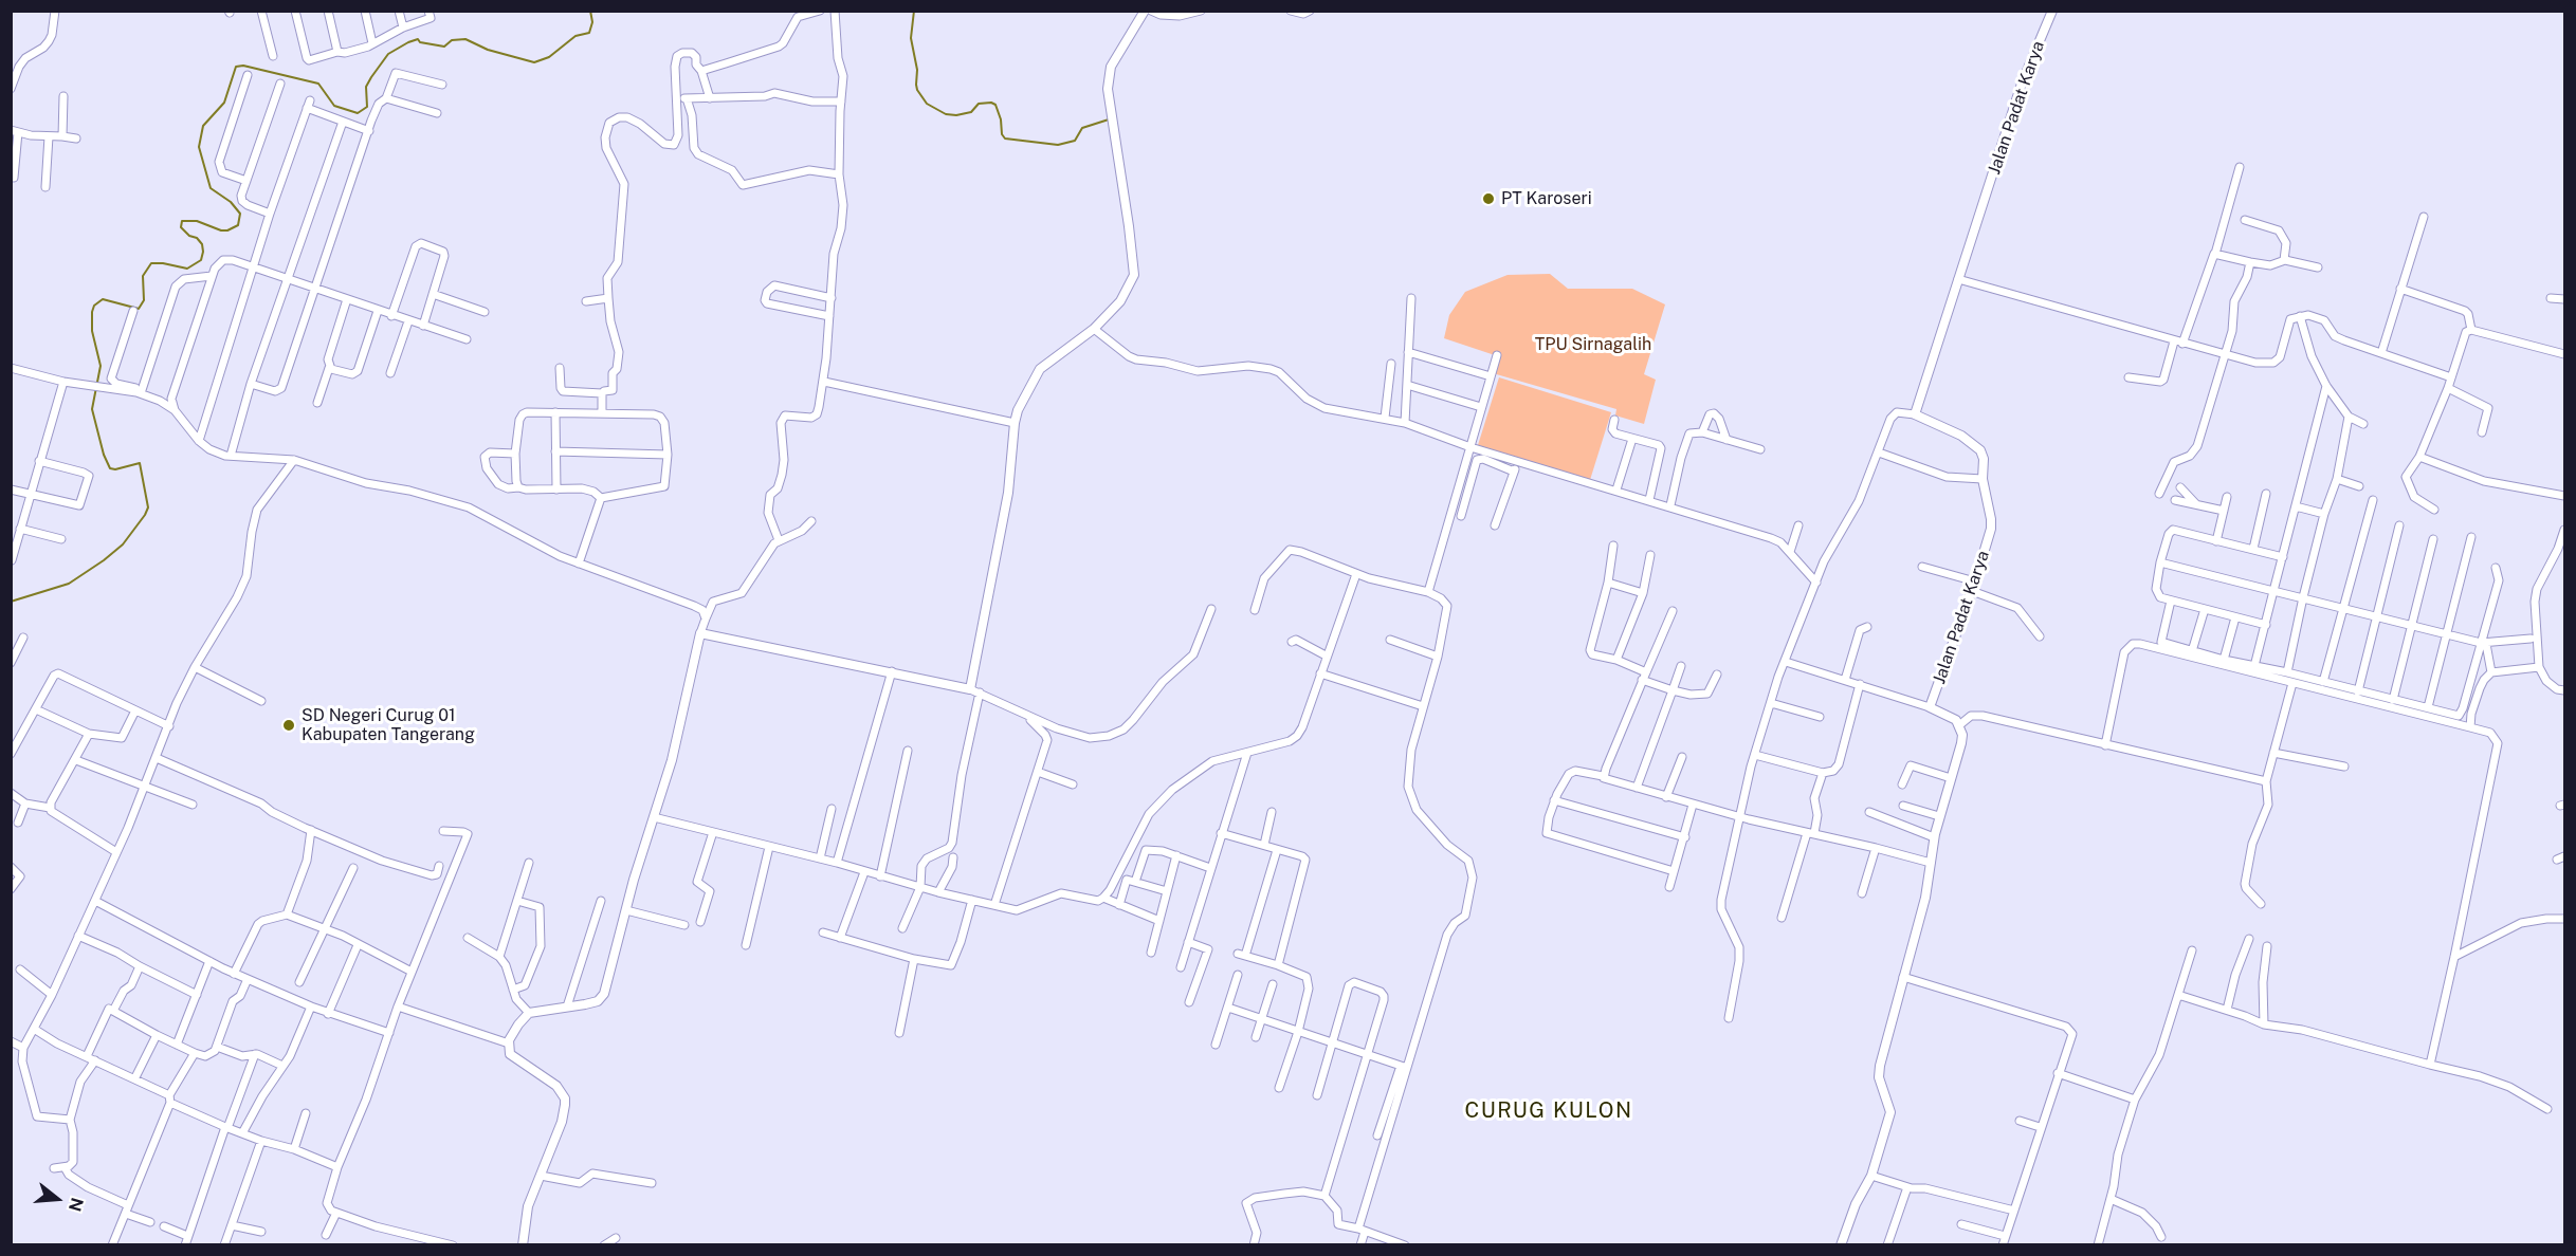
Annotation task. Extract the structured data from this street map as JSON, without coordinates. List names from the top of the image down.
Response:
{
  "streets": {
    "street": ["Jalan Padat Karya"]
  },
  "districts": ["CURUG KULON"],
  "parks": ["TPU Sirnagalih"],
  "places": ["PT Karoseri", "SD Negeri Curug 01 Kabupaten Tangerang"],
  "north": "right"
}
